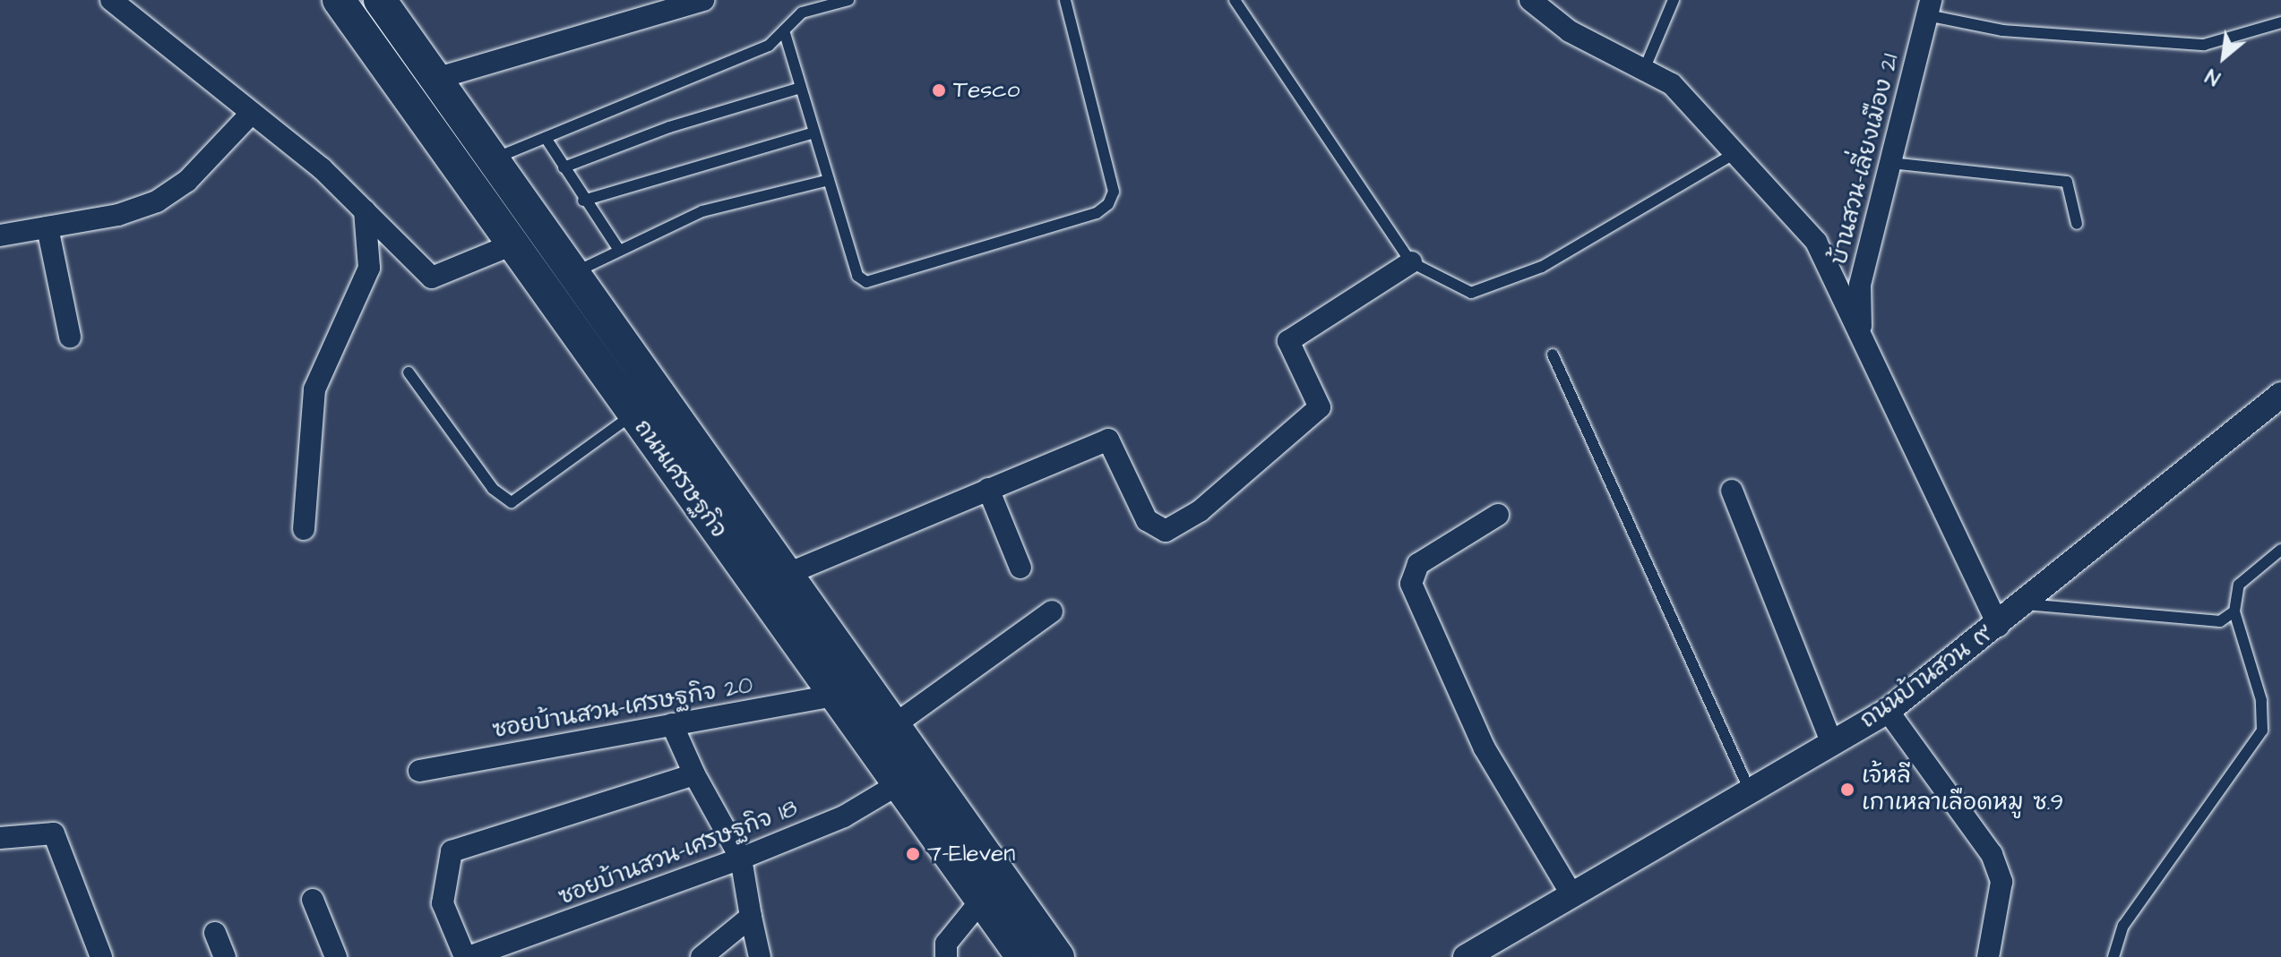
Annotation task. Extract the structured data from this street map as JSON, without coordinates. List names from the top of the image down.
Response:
{
  "streets": {
    "main road": ["ถนนเศรษฐกิจ"],
    "street": [
      "บ้านสวน-เลี่ยงเมือง 21",
      "ถนนบ้านสวน ๙",
      "ซอยบ้านสวน-เศรษฐกิจ 20",
      "ซอยบ้านสวน-เศรษฐกิจ 18"
    ]
  },
  "crossings": [
    ["ถนนเศรษฐกิจ", "ซอยบ้านสวน-เศรษฐกิจ 20"],
    ["ถนนเศรษฐกิจ", "ซอยบ้านสวน-เศรษฐกิจ 18"]
  ],
  "places": ["Tesco", "เจ้หลี เกาเหลาเลือดหมู ซ.9", "7-Eleven"],
  "north": "bottom left"
}
